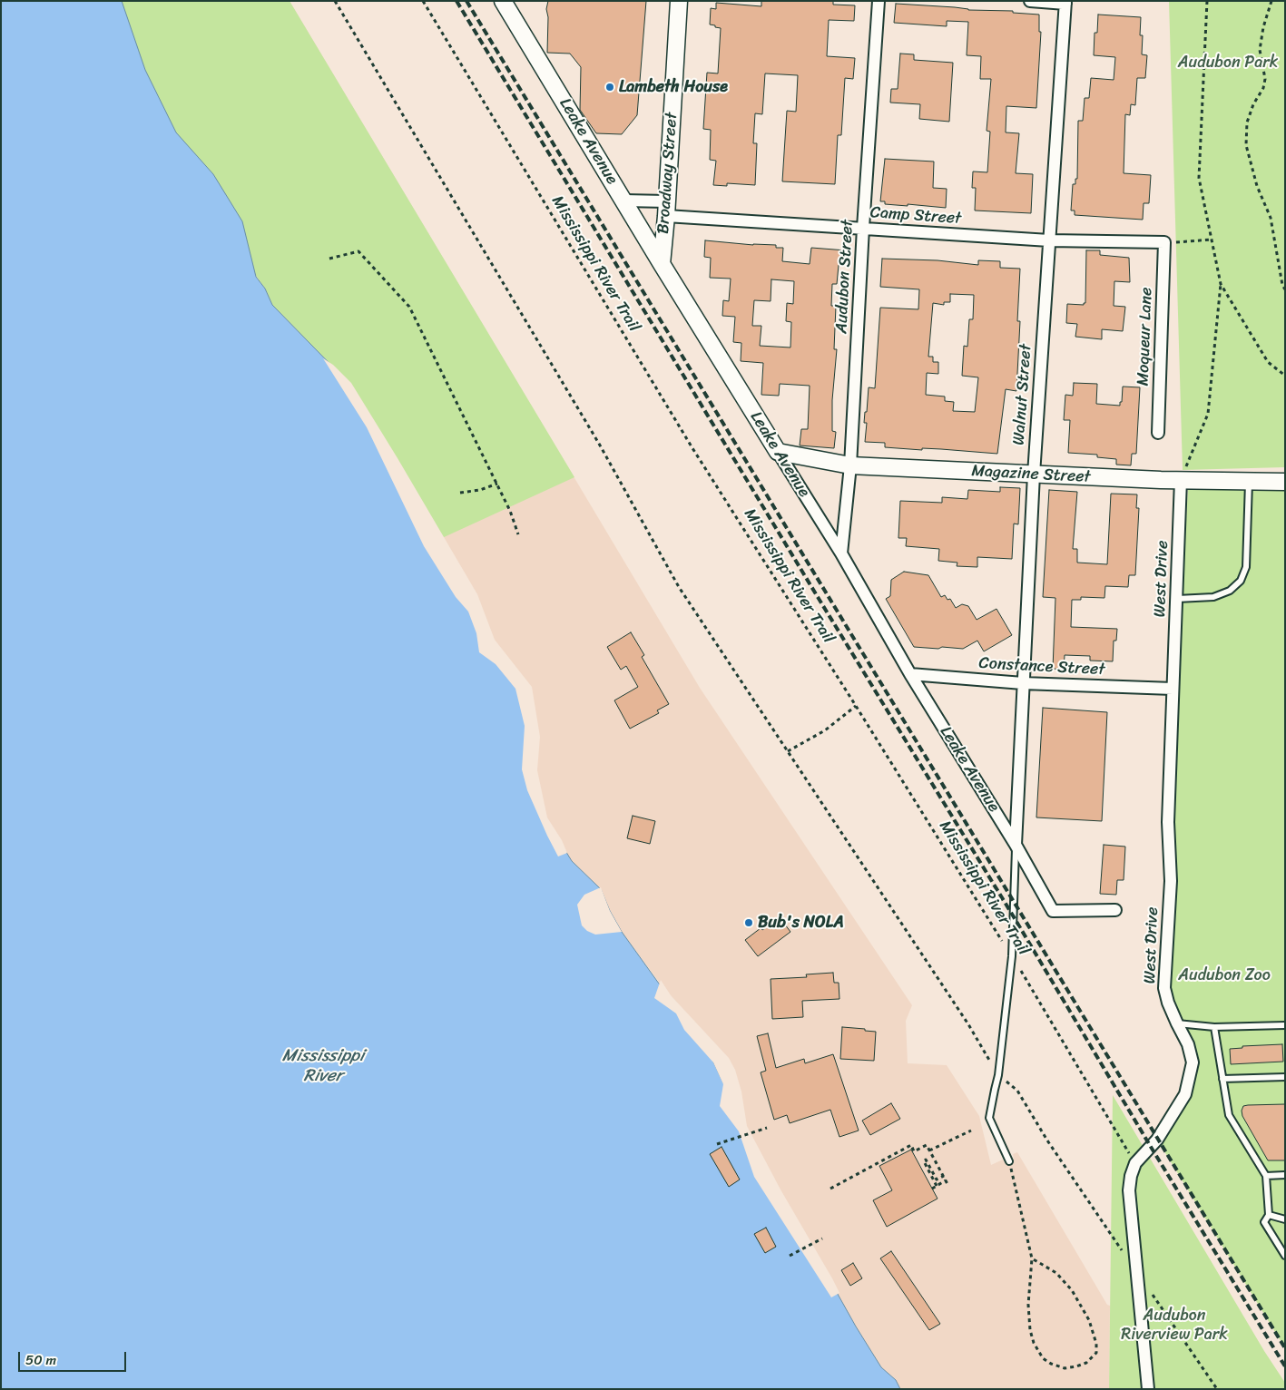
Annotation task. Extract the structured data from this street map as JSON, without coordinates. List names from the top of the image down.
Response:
{
  "streets": {
    "street": [
      "Leake Avenue",
      "Broadway Street",
      "Camp Street",
      "Audubon Street",
      "Moqueur Lane",
      "Walnut Street",
      "Magazine Street",
      "West Drive",
      "Constance Street"
    ],
    "path": ["Mississippi River Trail"]
  },
  "crossings": [
    ["Leake Avenue", "Broadway Street"],
    ["Leake Avenue", "Camp Street"],
    ["Leake Avenue", "Audubon Street"],
    ["Leake Avenue", "Walnut Street"],
    ["Leake Avenue", "Magazine Street"],
    ["Leake Avenue", "Constance Street"],
    ["Broadway Street", "Camp Street"],
    ["Camp Street", "Audubon Street"],
    ["Camp Street", "Moqueur Lane"],
    ["Camp Street", "Walnut Street"],
    ["Mississippi River Trail", "West Drive"],
    ["Audubon Street", "Magazine Street"],
    ["Walnut Street", "Magazine Street"],
    ["Walnut Street", "Constance Street"],
    ["Magazine Street", "West Drive"],
    ["West Drive", "Constance Street"]
  ],
  "water": ["Mississippi River"],
  "parks": ["Audubon Park", "Audubon Zoo", "Audubon Riverview Park"],
  "places": ["Lambeth House", "Bub's NOLA"],
  "scale_bar": "50 m"
}
